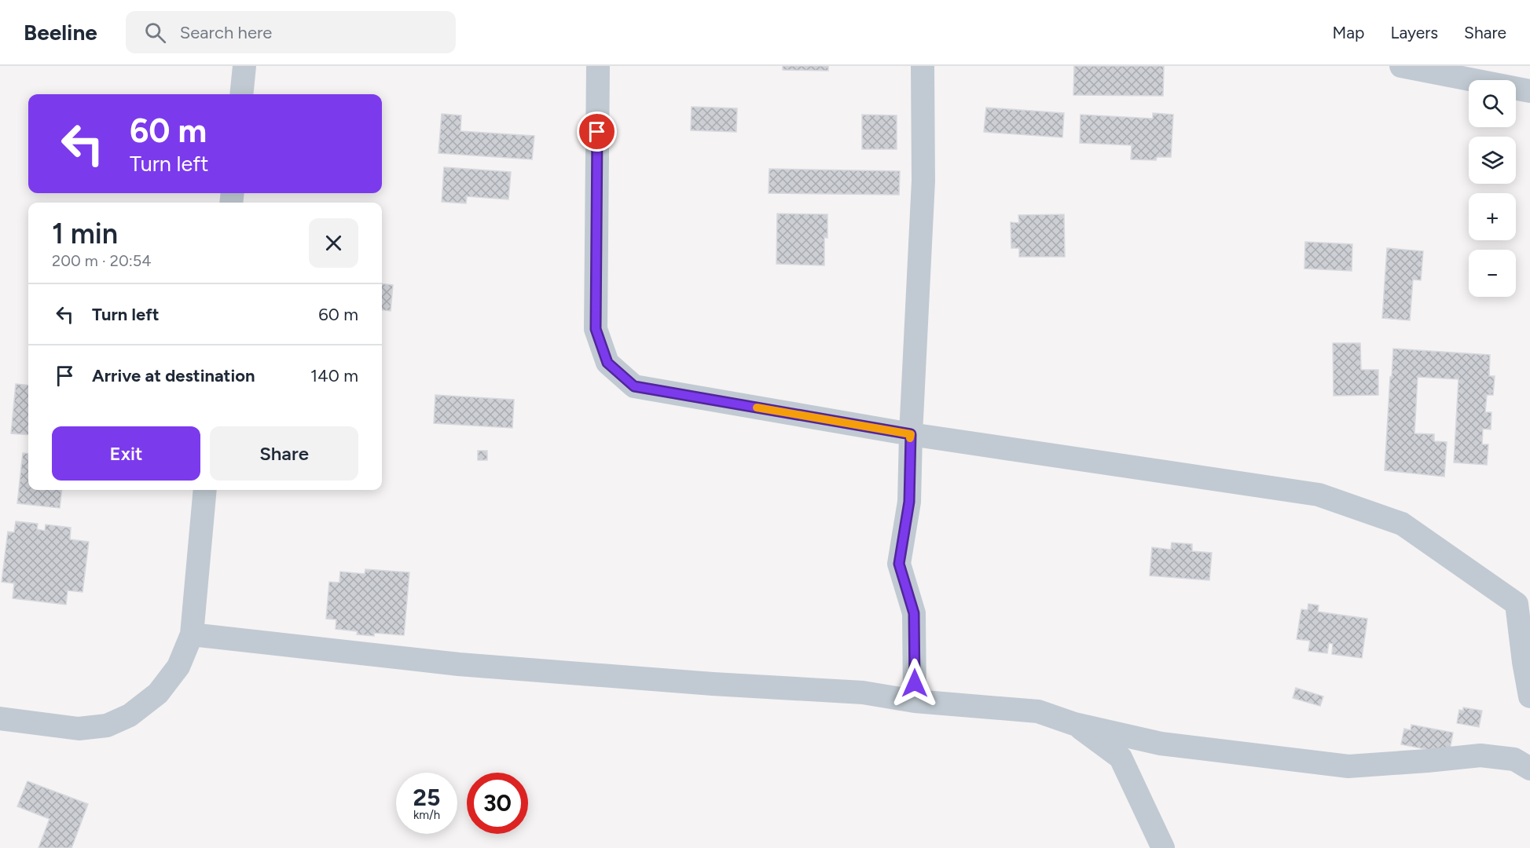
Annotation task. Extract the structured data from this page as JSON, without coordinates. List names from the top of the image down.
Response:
{
  "page": {
    "header": "Beeline",
    "search": "Search here",
    "nav": ["Map", "Layers", "Share"],
    "map_buttons": ["+", "−"],
    "turn": ["60 m", "Turn left"],
    "heading": ["1 min", "200 m · 20:54"],
    "list": [
      {
        "name": "Turn left",
        "value": "60 m"
      },
      {
        "name": "Arrive at destination",
        "value": "140 m"
      }
    ],
    "buttons": ["Exit", "Share"],
    "speed": "25 km/h",
    "limit": "30"
  }
}
